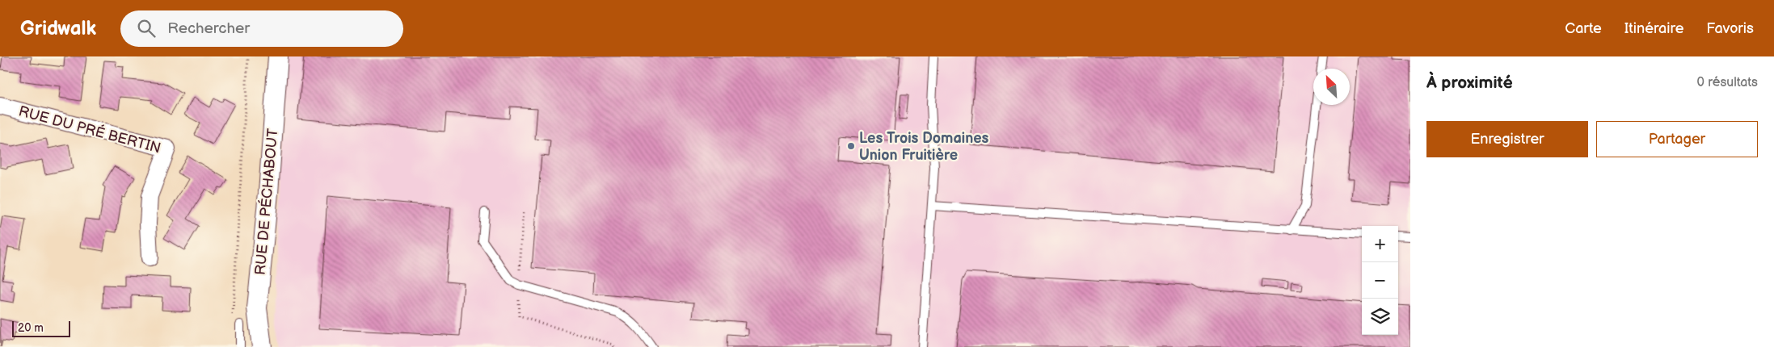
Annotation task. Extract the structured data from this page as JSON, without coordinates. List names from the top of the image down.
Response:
{
  "streets": {
    "street": ["RUE DU PRÉ BERTIN", "RUE DE PÉCHABOUT"]
  },
  "places": ["Les Trois Domaines Union Fruitière"],
  "scale_bar": "20 m",
  "north": "top left",
  "page": {
    "header": "Gridwalk",
    "search": "Rechercher",
    "nav": ["Carte", "Itinéraire", "Favoris"],
    "heading": ["À proximité", "0 résultats"],
    "buttons": ["Enregistrer", "Partager"],
    "map_buttons": ["+", "−"],
    "scale": "20 m"
  }
}
